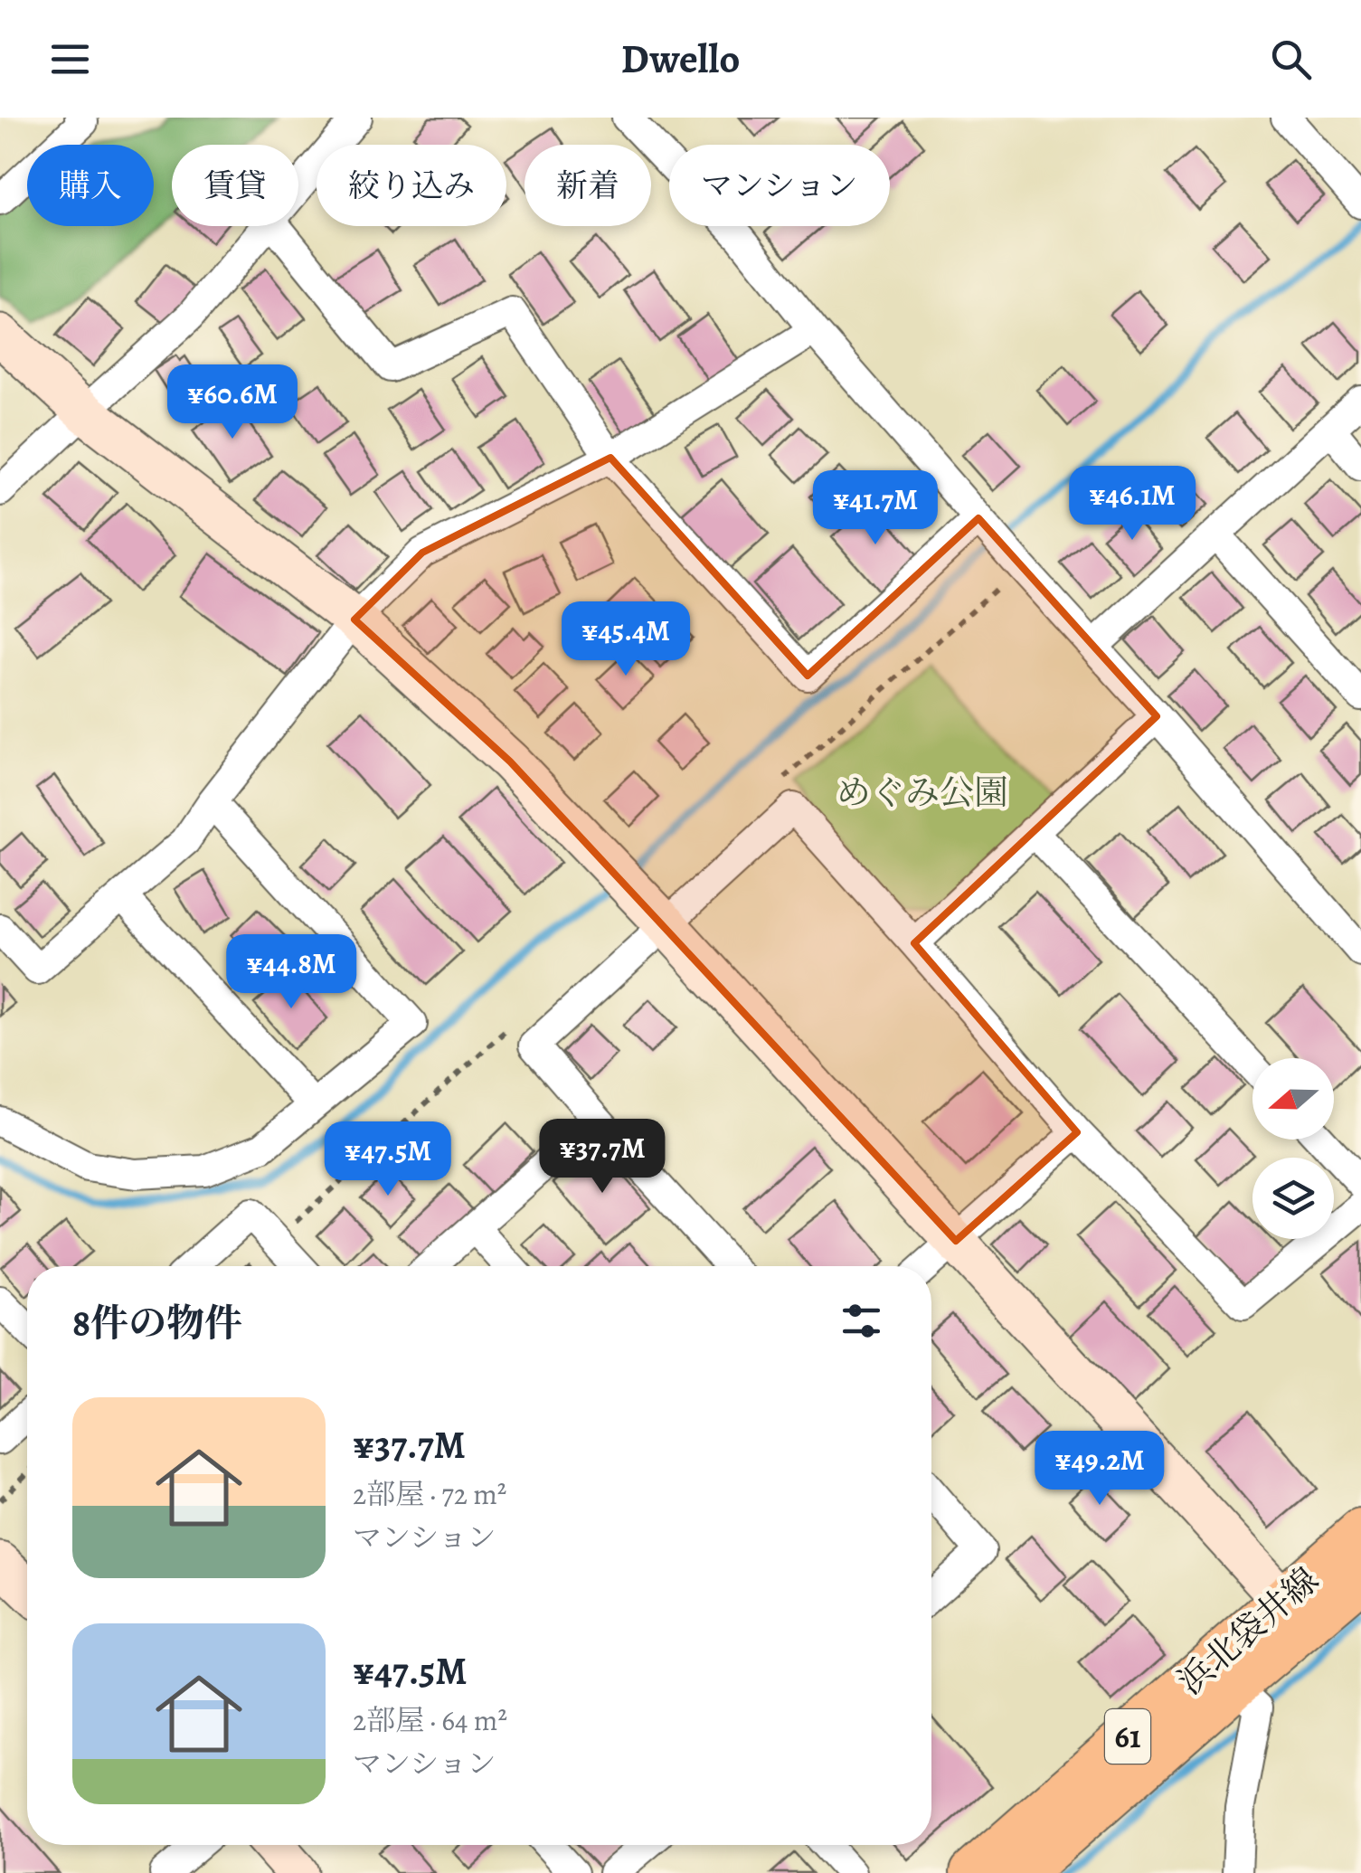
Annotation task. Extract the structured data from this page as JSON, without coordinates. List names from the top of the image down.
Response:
{
  "streets": {
    "main road": ["浜北袋井線", "61"]
  },
  "parks": ["めぐみ公園"],
  "north": "left",
  "page": {
    "header": "Dwello",
    "chip": [
      "購入",
      "賃貸",
      "絞り込み",
      "新着",
      "マンション"
    ],
    "price": [
      "¥60.6M",
      "¥46.1M",
      "¥41.7M",
      "¥45.4M",
      "¥44.8M",
      "¥37.7M",
      "¥47.5M",
      "¥49.2M"
    ],
    "heading": "8件の物件",
    "list": [
      {
        "name": "¥37.7M",
        "note": "2部屋 · 72 m² · マンション"
      },
      {
        "name": "¥47.5M",
        "note": "2部屋 · 64 m² · マンション"
      }
    ]
  }
}
